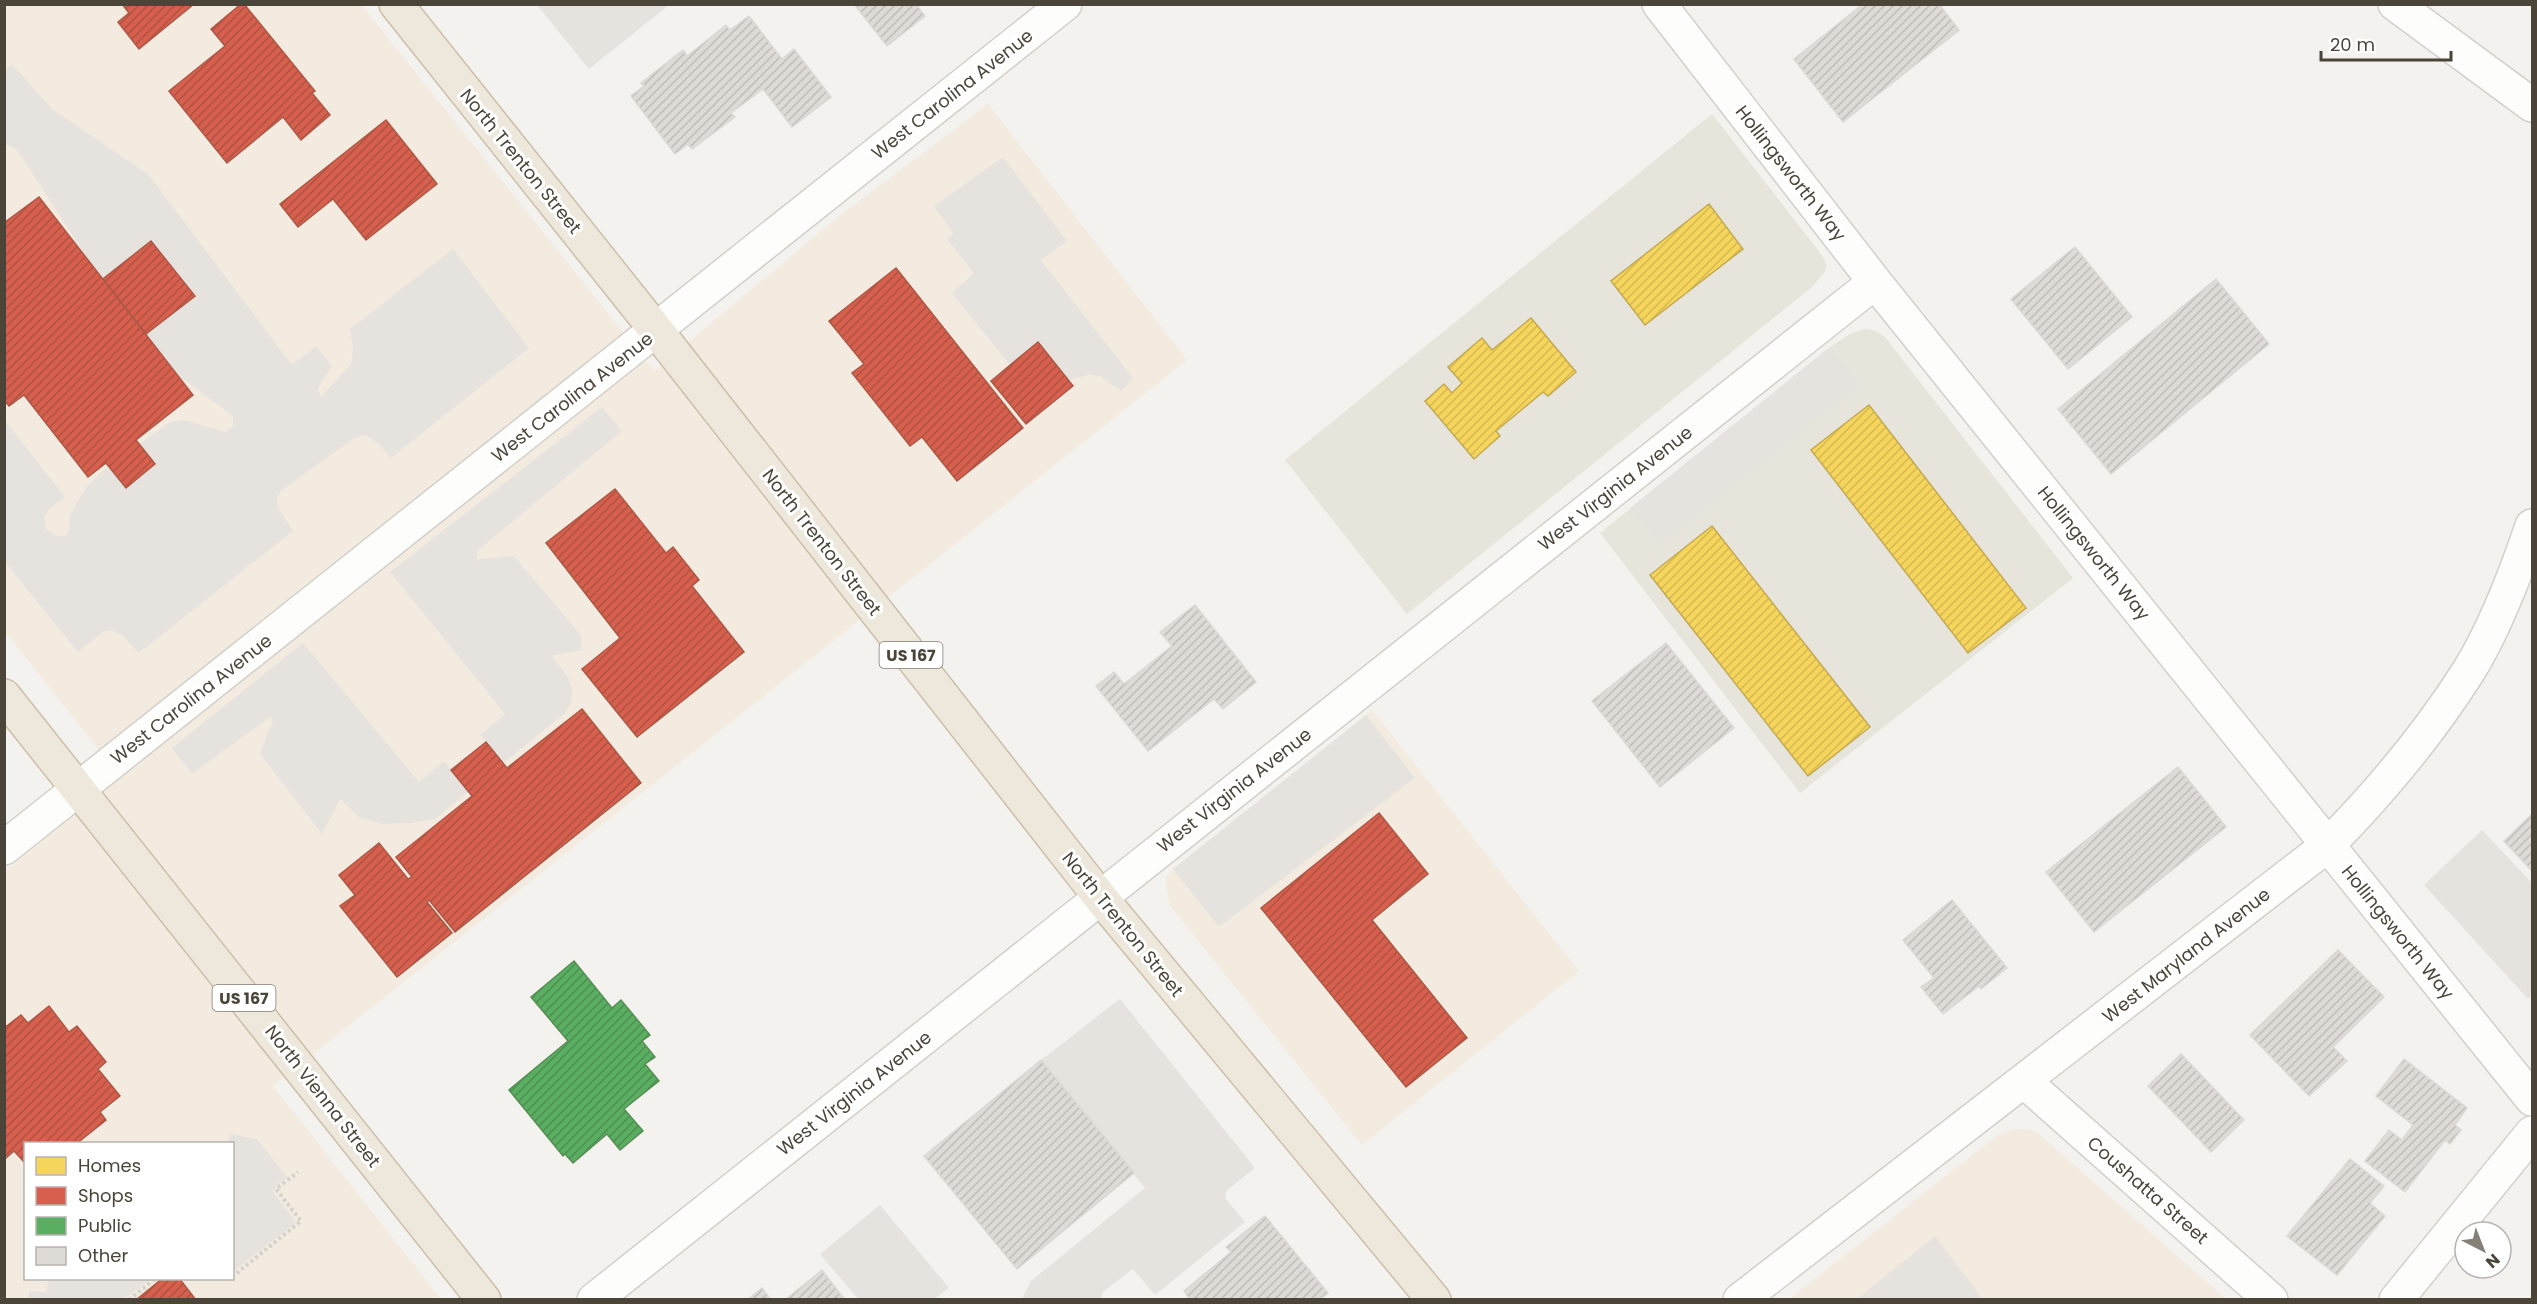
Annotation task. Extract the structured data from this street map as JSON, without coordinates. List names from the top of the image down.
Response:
{
  "streets": {
    "highway": ["North Trenton Street", "US 167", "North Vienna Street"],
    "street": [
      "West Carolina Avenue",
      "Hollingsworth Way",
      "West Virginia Avenue",
      "West Maryland Avenue",
      "Coushatta Street"
    ]
  },
  "crossings": [
    ["West Carolina Avenue", "North Trenton Street"],
    ["West Carolina Avenue", "North Vienna Street"],
    ["North Trenton Street", "West Virginia Avenue"],
    ["Hollingsworth Way", "West Virginia Avenue"],
    ["Hollingsworth Way", "West Maryland Avenue"],
    ["West Maryland Avenue", "Coushatta Street"]
  ],
  "legend": [
    "Homes",
    "Shops",
    "Public",
    "Other"
  ],
  "scale_bar": "20 m",
  "north": "bottom right"
}
